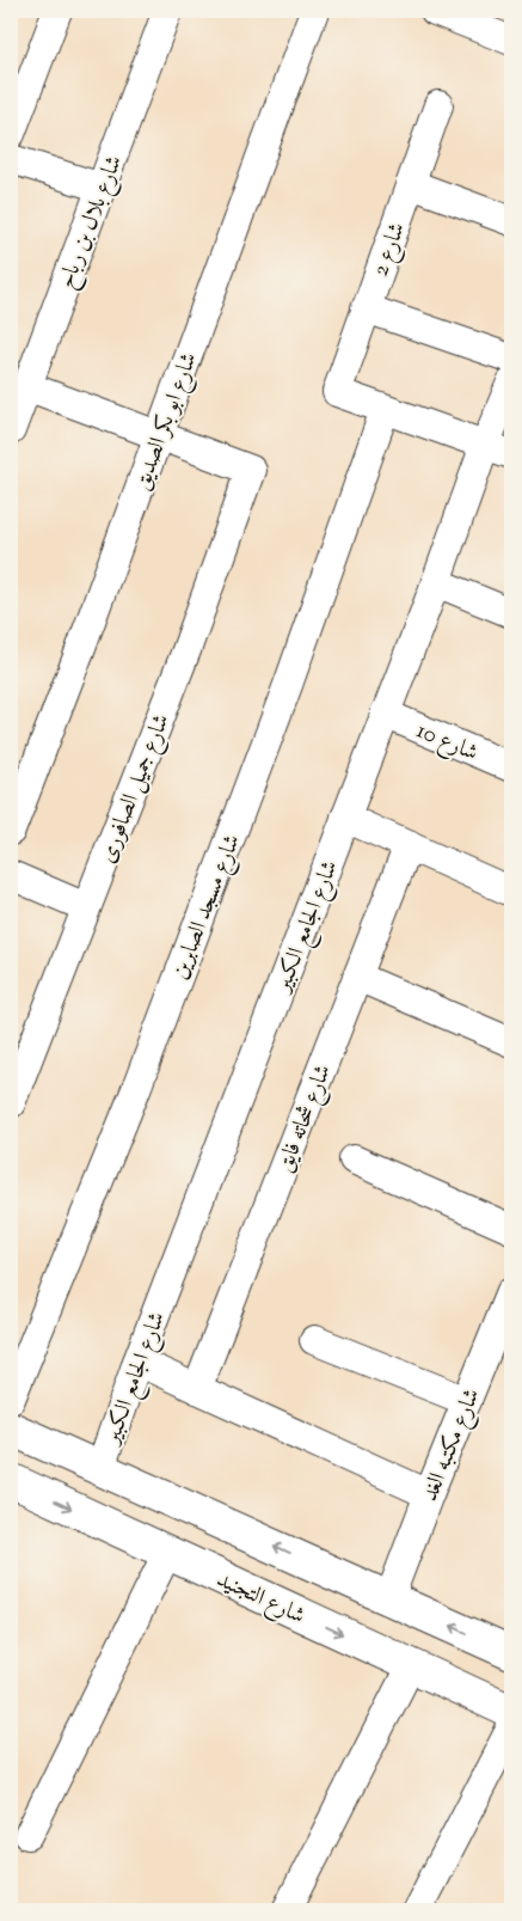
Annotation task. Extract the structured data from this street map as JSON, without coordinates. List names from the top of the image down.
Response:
{
  "streets": {
    "highway": ["شارع التجنيد"],
    "street": [
      "شارع بلال بن رباح",
      "شارع 2",
      "شارع ابو بكر الصديق",
      "شارع 10",
      "شارع جميل الصافورى",
      "شارع مسجد الصابرين",
      "شارع الجامع الكبير",
      "شارع شحاته فايق",
      "شارع مكتبه الغد"
    ]
  },
  "crossings": [
    ["شارع 2", "شارع مسجد الصابرين"],
    ["شارع ابو بكر الصديق", "شارع جميل الصافورى"],
    ["شارع 10", "شارع الجامع الكبير"]
  ]
}
